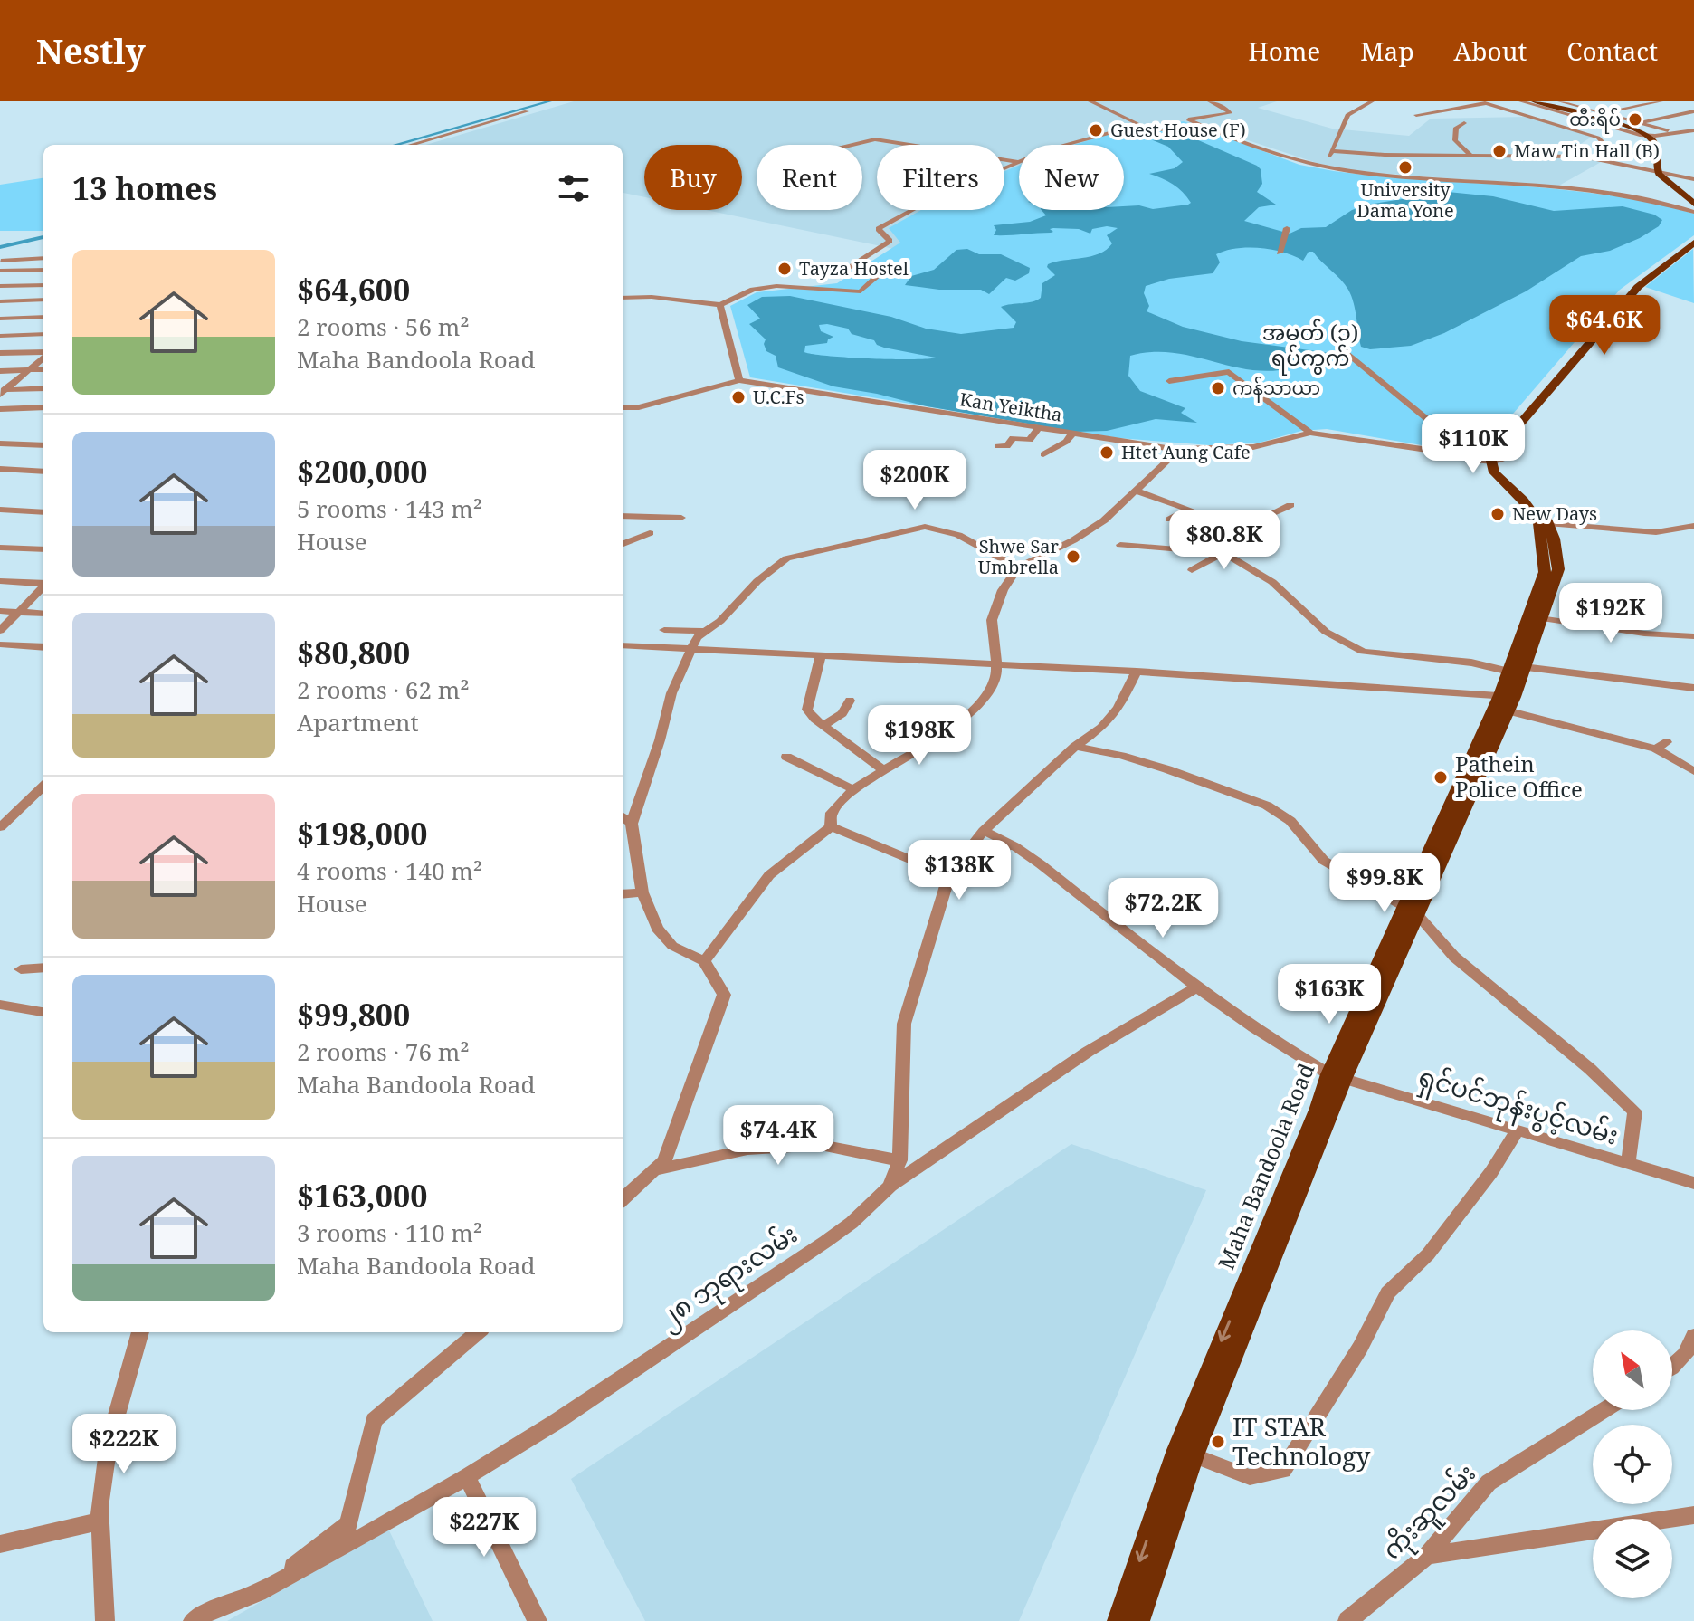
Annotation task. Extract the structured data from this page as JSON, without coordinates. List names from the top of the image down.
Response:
{
  "streets": {
    "main road": ["Maha Bandoola Road"],
    "street": [
      "Kan Yeiktha",
      "ရှင်ပင်ဘုန်းပွင့်လမ်း",
      "၂၈ ဘုရားလမ်း",
      "ကိုးဆူလမ်း"
    ]
  },
  "crossings": [
    ["ရှင်ပင်ဘုန်းပွင့်လမ်း", "Maha Bandoola Road"],
    ["ရှင်ပင်ဘုန်းပွင့်လမ်း", "၂၈ ဘုရားလမ်း"]
  ],
  "districts": ["အမှတ် (၃) ရပ်ကွက်"],
  "places": [
    "ထီးရိပ်",
    "Guest House (F)",
    "Maw Tin Hall (B)",
    "University Dama Yone",
    "Tayza Hostel",
    "ကန်သာယာ",
    "U.C.Fs",
    "Htet Aung Cafe",
    "New Days",
    "Shwe Sar Umbrella",
    "Pathein Police Office",
    "IT STAR Technology"
  ],
  "north": "top left",
  "page": {
    "header": "Nestly",
    "nav": [
      "Home",
      "Map",
      "About",
      "Contact"
    ],
    "chip": [
      "Buy",
      "Rent",
      "Filters",
      "New"
    ],
    "heading": "13 homes",
    "list": [
      {
        "name": "$64,600",
        "note": "2 rooms · 56 m² · Maha Bandoola Road"
      },
      {
        "name": "$200,000",
        "note": "5 rooms · 143 m² · House"
      },
      {
        "name": "$80,800",
        "note": "2 rooms · 62 m² · Apartment"
      },
      {
        "name": "$198,000",
        "note": "4 rooms · 140 m² · House"
      },
      {
        "name": "$99,800",
        "note": "2 rooms · 76 m² · Maha Bandoola Road"
      },
      {
        "name": "$163,000",
        "note": "3 rooms · 110 m² · Maha Bandoola Road"
      }
    ],
    "price": [
      "$64.6K",
      "$110K",
      "$200K",
      "$80.8K",
      "$192K",
      "$198K",
      "$138K",
      "$99.8K",
      "$72.2K",
      "$163K",
      "$74.4K",
      "$222K",
      "$227K"
    ]
  }
}
